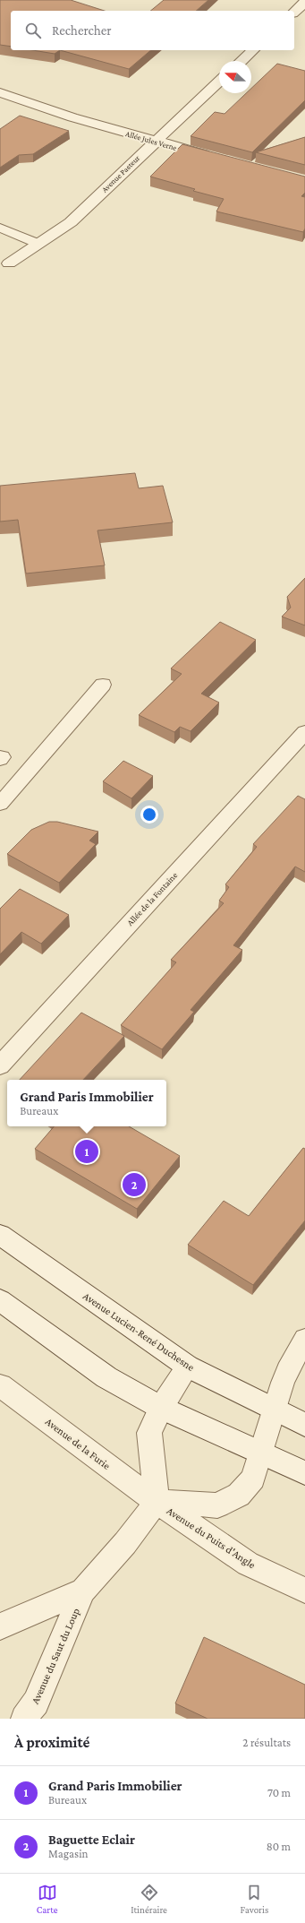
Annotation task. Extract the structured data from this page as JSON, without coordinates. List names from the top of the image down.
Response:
{
  "streets": {
    "street": [
      "Allée Jules Verne",
      "Avenue Pasteur",
      "Allée de la Fontaine",
      "Avenue Lucien-René Duchesne",
      "Avenue de la Furie",
      "Avenue du Puits d'Angle",
      "Avenue du Saut du Loup"
    ]
  },
  "crossings": [
    ["Allée Jules Verne", "Avenue Pasteur"],
    ["Avenue de la Furie", "Avenue du Puits d'Angle"],
    ["Avenue de la Furie", "Avenue du Saut du Loup"],
    ["Avenue du Puits d'Angle", "Avenue du Saut du Loup"]
  ],
  "north": "left",
  "page": {
    "search": "Rechercher",
    "popup": ["Grand Paris Immobilier", "Bureaux"],
    "pins": ["1", "2"],
    "heading": ["À proximité", "2 résultats"],
    "list": [
      {
        "mark": "1",
        "name": "Grand Paris Immobilier",
        "note": "Bureaux",
        "value": "70 m"
      },
      {
        "mark": "2",
        "name": "Baguette Eclair",
        "note": "Magasin",
        "value": "80 m"
      }
    ],
    "nav": ["Carte", "Itinéraire", "Favoris"]
  }
}
